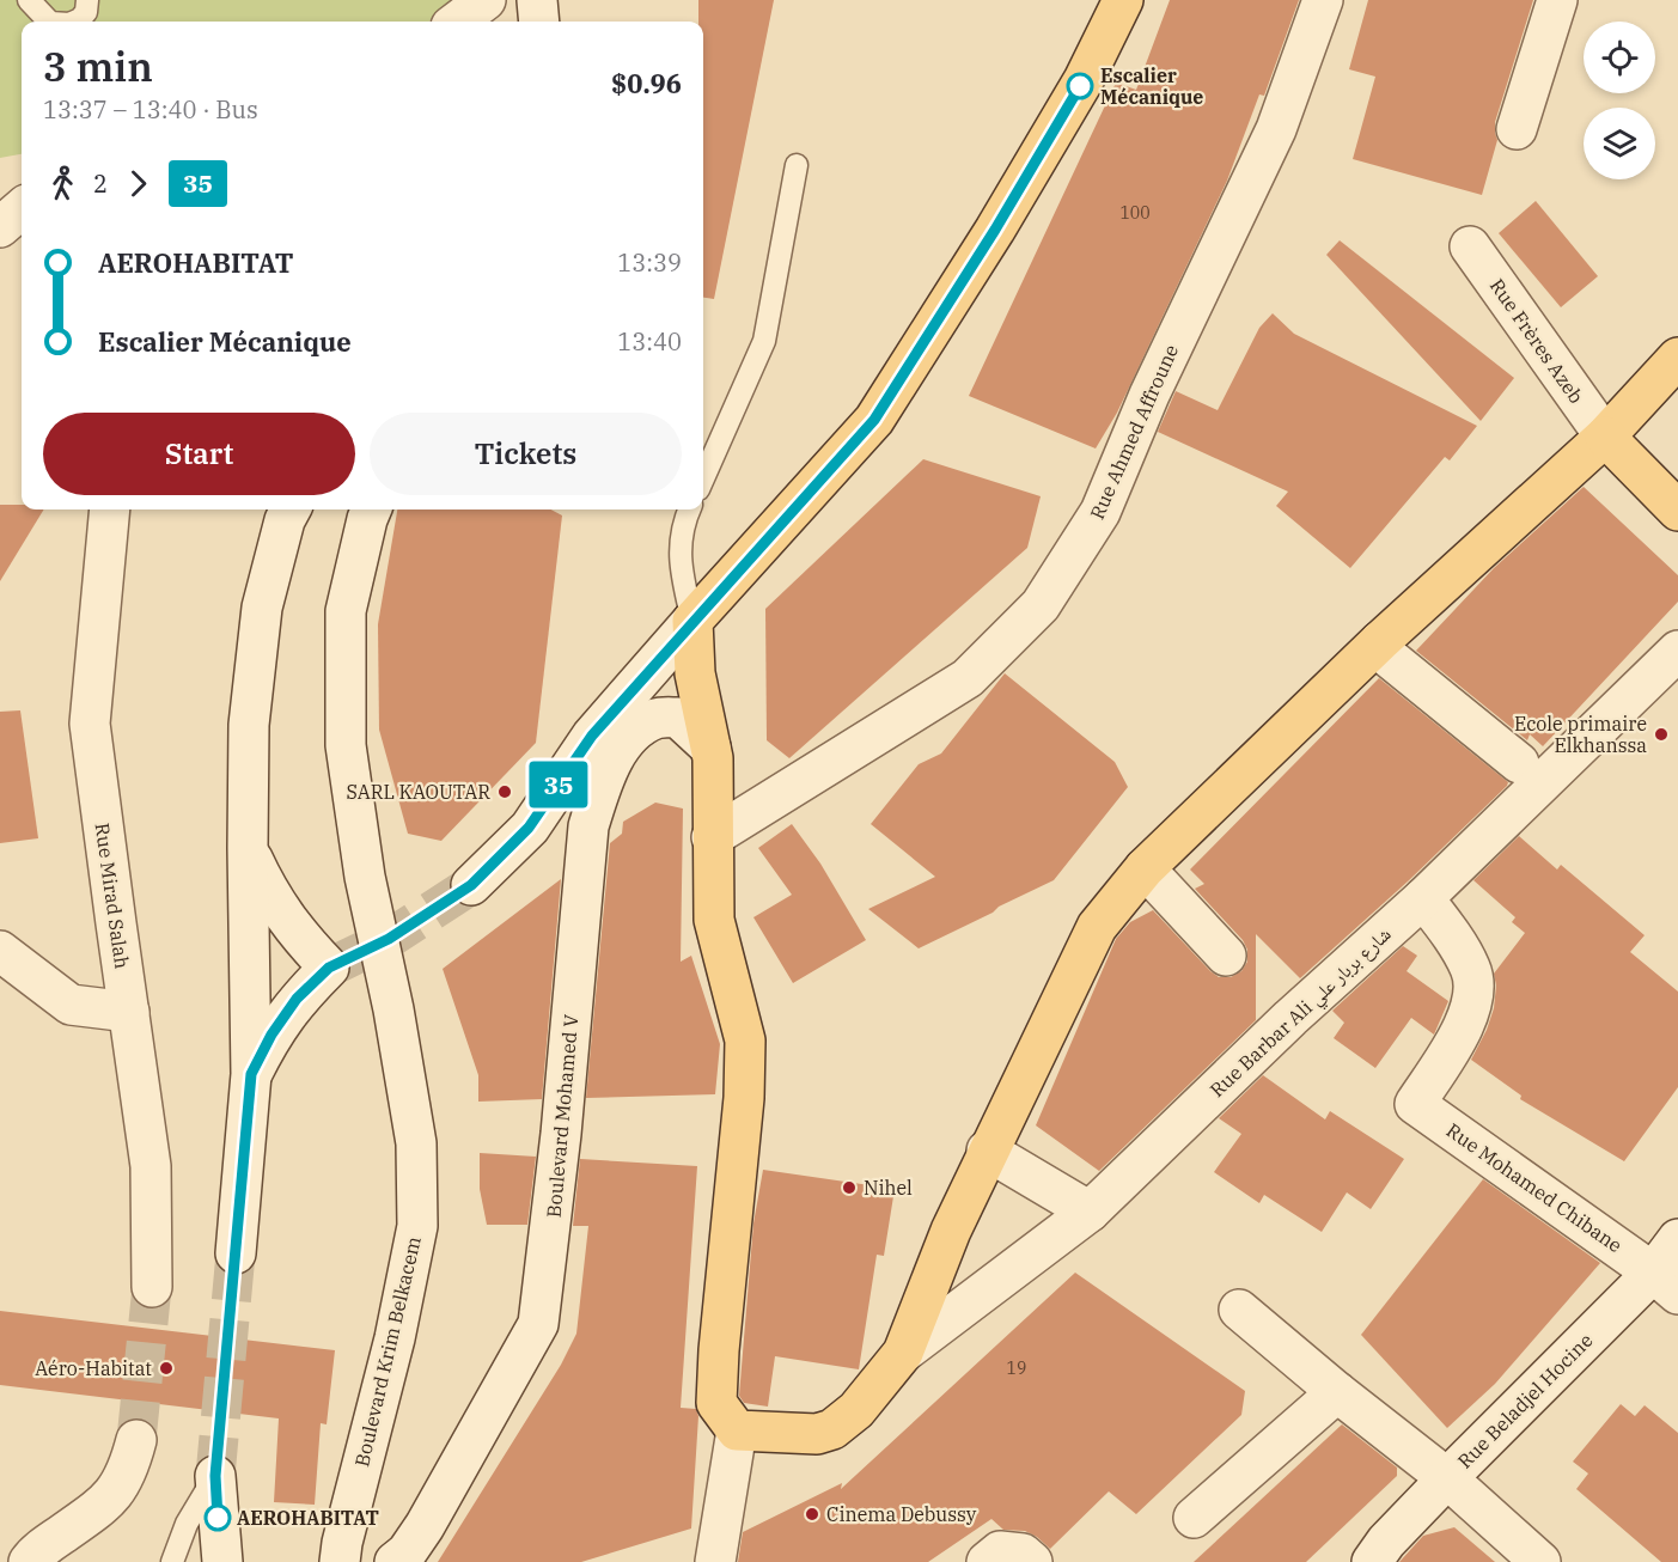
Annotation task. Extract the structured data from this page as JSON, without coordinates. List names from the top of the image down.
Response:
{
  "streets": {
    "street": [
      "Rue Frères Azeb",
      "Rue Ahmed Affroune",
      "Rue Mirad Salah",
      "Rue Barbar Ali شارع بربار علي",
      "Boulevard Mohamed V",
      "Rue Mohamed Chibane",
      "Boulevard Krim Belkacem",
      "Rue Beladjel Hocine"
    ]
  },
  "crossings": [
    ["Rue Barbar Ali شارع بربار علي", "Rue Mohamed Chibane"],
    ["Rue Mohamed Chibane", "Rue Beladjel Hocine"]
  ],
  "places": [
    "Escalier Mécanique",
    "Ecole primaire Elkhanssa",
    "SARL KAOUTAR",
    "Nihel",
    "Aéro-Habitat",
    "Cinema Debussy",
    "AEROHABITAT"
  ],
  "lines": ["bus line 35"],
  "house_numbers": ["100", "19"],
  "page": {
    "on_map": "35",
    "heading": ["3 min", "13:37 – 13:40 · Bus", "$0.96"],
    "legs": ["2", "35"],
    "list": [
      {
        "name": "AEROHABITAT",
        "value": "13:39"
      },
      {
        "name": "Escalier Mécanique",
        "value": "13:40"
      }
    ],
    "buttons": ["Start", "Tickets"]
  }
}
